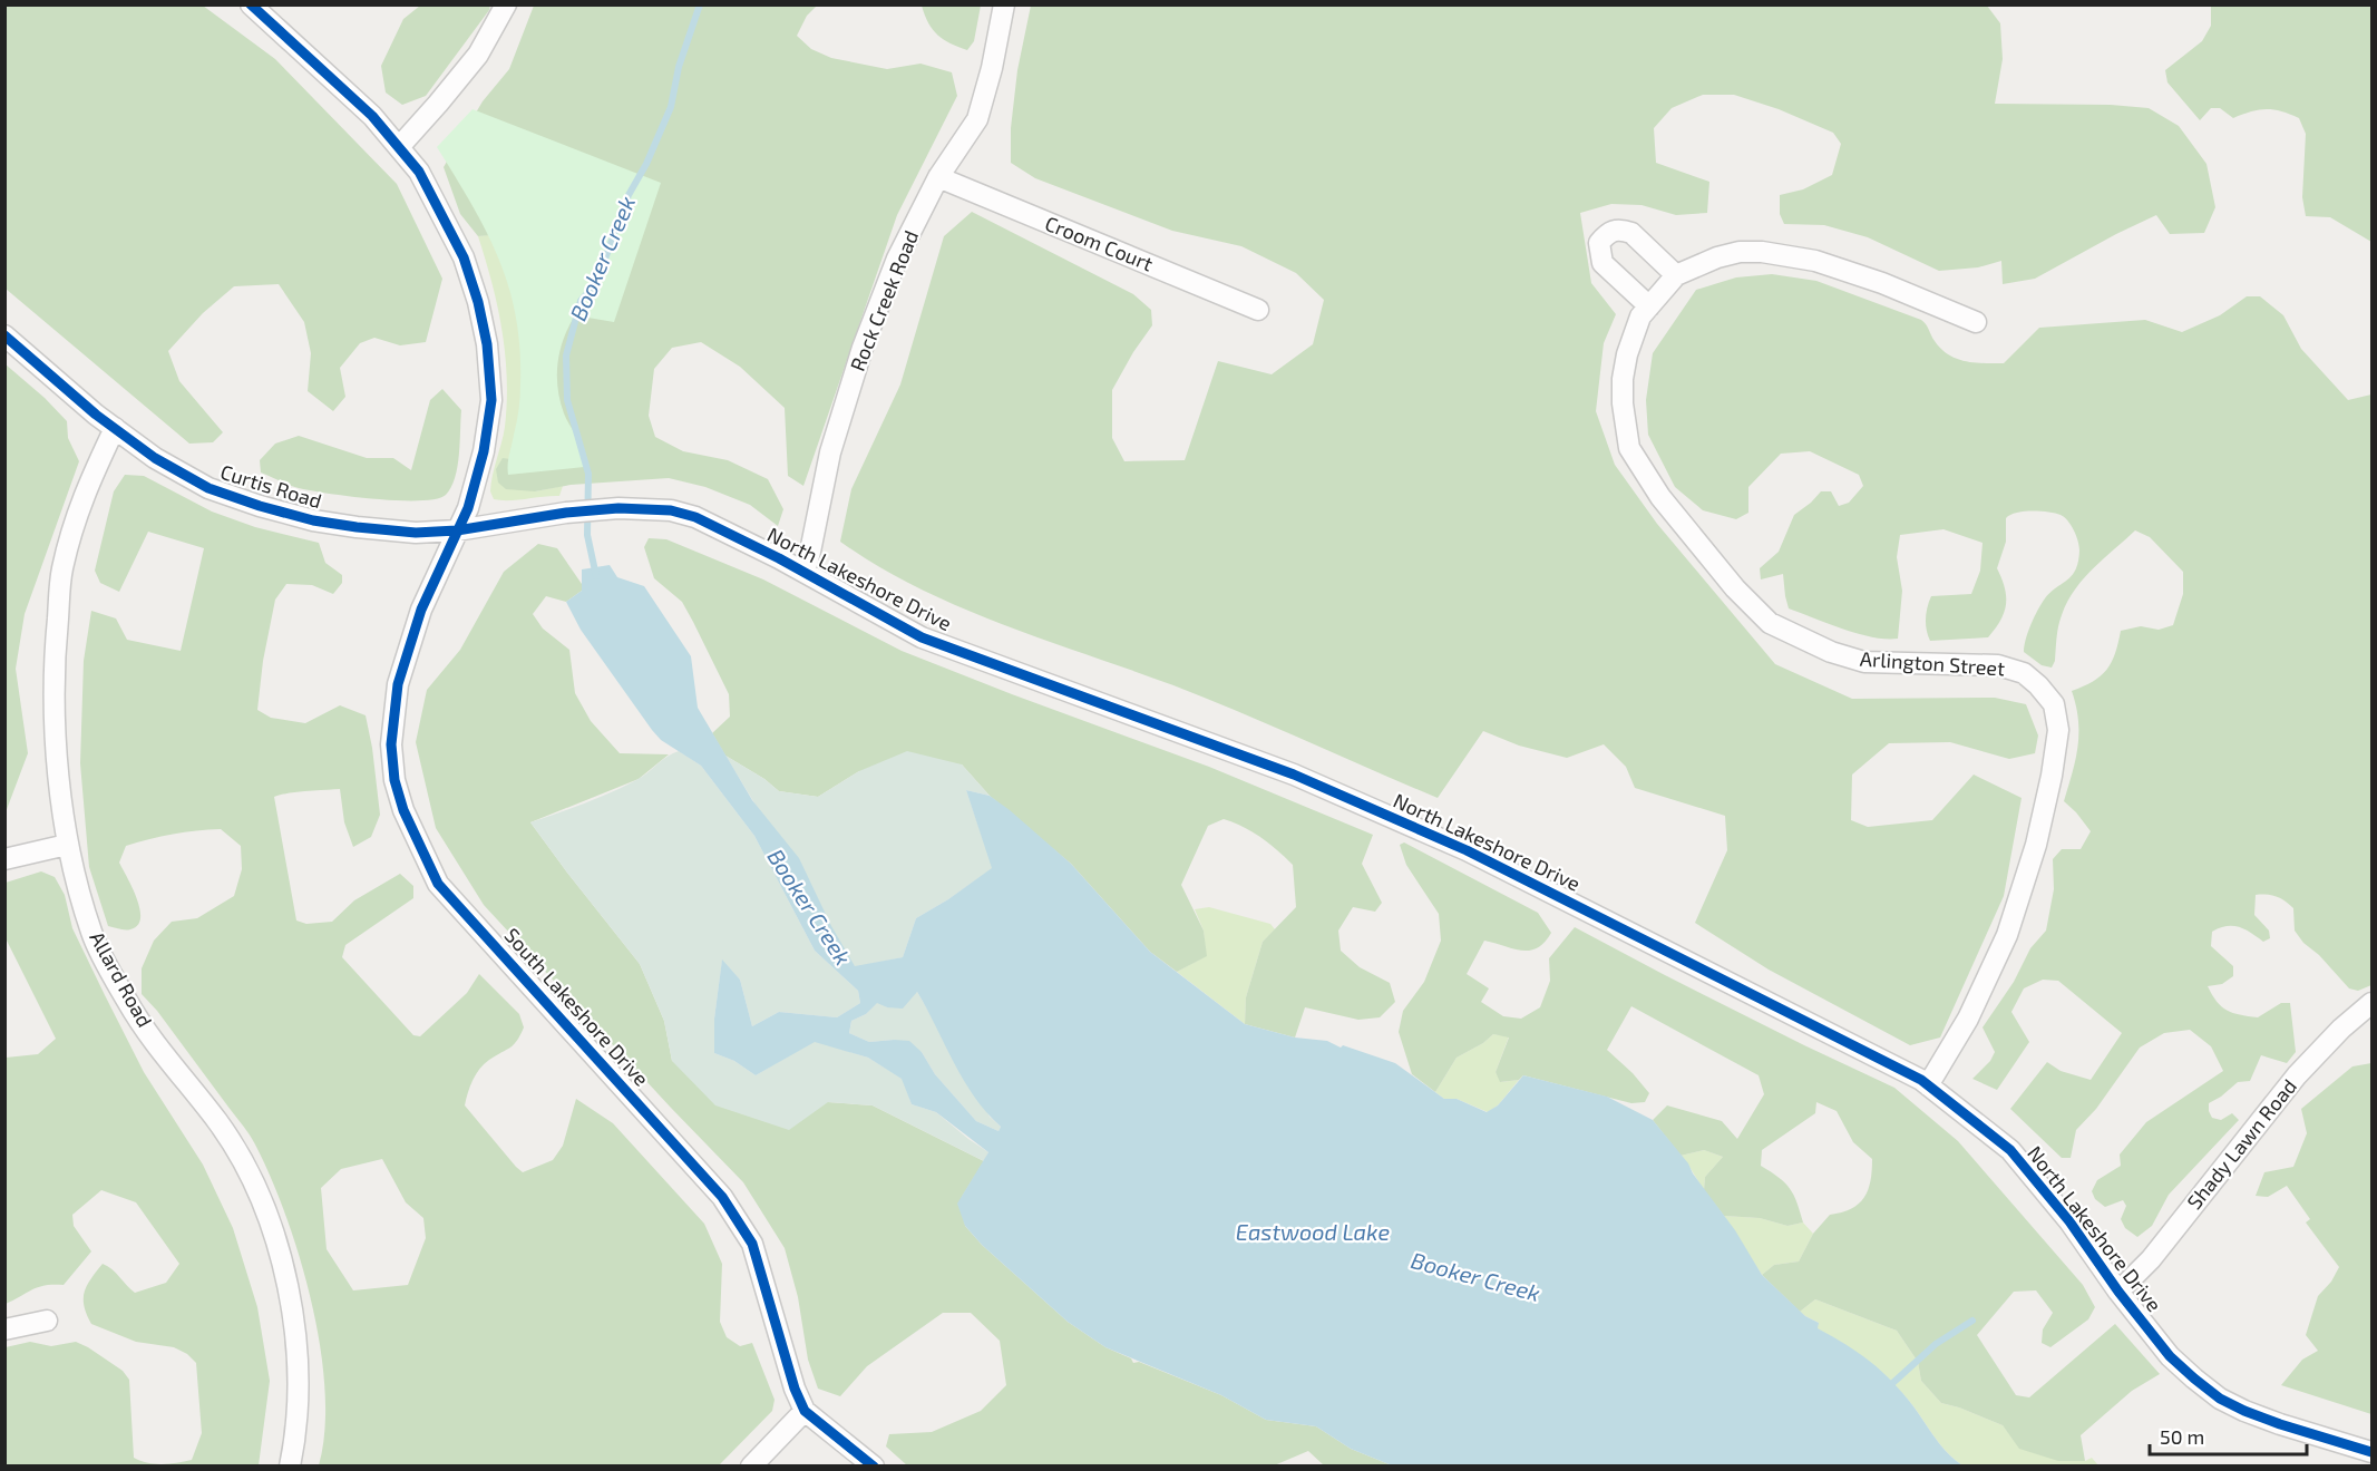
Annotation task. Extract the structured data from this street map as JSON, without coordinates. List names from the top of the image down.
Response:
{
  "streets": {
    "street": [
      "Croom Court",
      "Rock Creek Road",
      "Curtis Road",
      "North Lakeshore Drive",
      "Arlington Street",
      "Allard Road",
      "South Lakeshore Drive",
      "Shady Lawn Road"
    ]
  },
  "crossings": [
    ["Croom Court", "Rock Creek Road"],
    ["Rock Creek Road", "North Lakeshore Drive"],
    ["Curtis Road", "North Lakeshore Drive"],
    ["Curtis Road", "Allard Road"],
    ["Curtis Road", "South Lakeshore Drive"],
    ["North Lakeshore Drive", "Arlington Street"],
    ["North Lakeshore Drive", "South Lakeshore Drive"],
    ["North Lakeshore Drive", "Shady Lawn Road"]
  ],
  "water": ["Booker Creek", "Eastwood Lake"],
  "scale_bar": "50 m"
}
